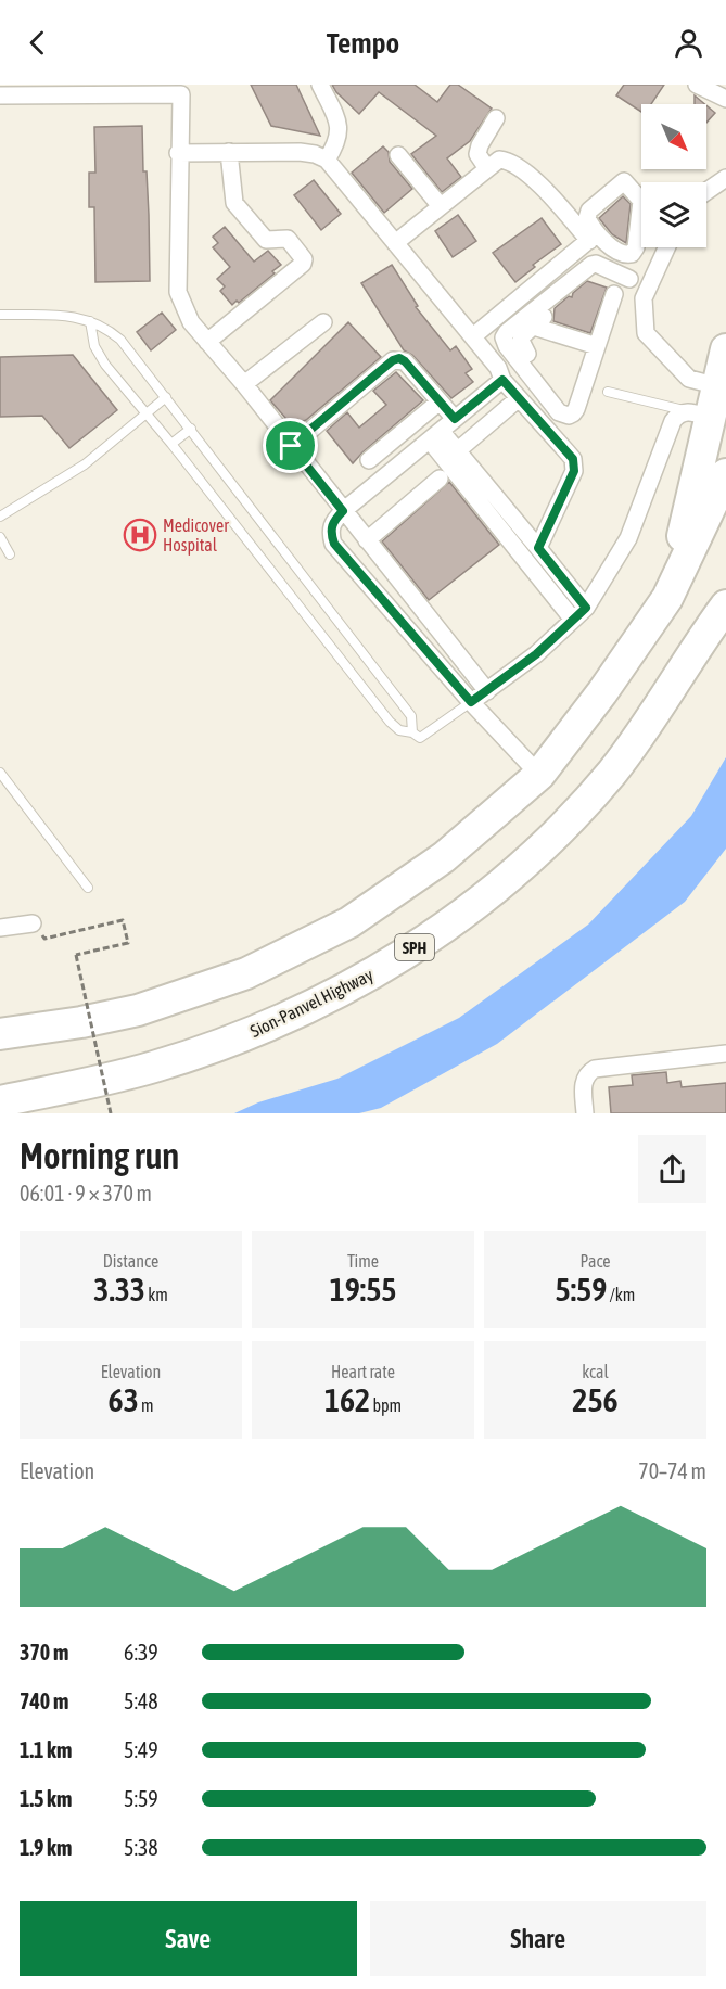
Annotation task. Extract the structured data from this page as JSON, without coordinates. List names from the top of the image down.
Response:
{
  "streets": {
    "highway": ["SPH", "Sion-Panvel Highway"]
  },
  "crossings": [
    ["SPH", "Sion-Panvel Highway"]
  ],
  "places": {
    "hospital": ["Medicover Hospital"]
  },
  "north": "bottom right",
  "page": {
    "header": "Tempo",
    "heading": ["Morning run", "06:01 · 9 × 370 m"],
    "stats": [
      ["Distance", "3.33 km"],
      ["Time", "19:55"],
      ["Pace", "5:59 /km"],
      ["Elevation", "63 m"],
      ["Heart rate", "162 bpm"],
      ["kcal", "256"]
    ],
    "chart": ["Elevation", "70–74 m"],
    "list": [
      {
        "name": "370 m",
        "note": "6:39"
      },
      {
        "name": "740 m",
        "note": "5:48"
      },
      {
        "name": "1.1 km",
        "note": "5:49"
      },
      {
        "name": "1.5 km",
        "note": "5:59"
      },
      {
        "name": "1.9 km",
        "note": "5:38"
      }
    ],
    "buttons": ["Save", "Share"]
  }
}
